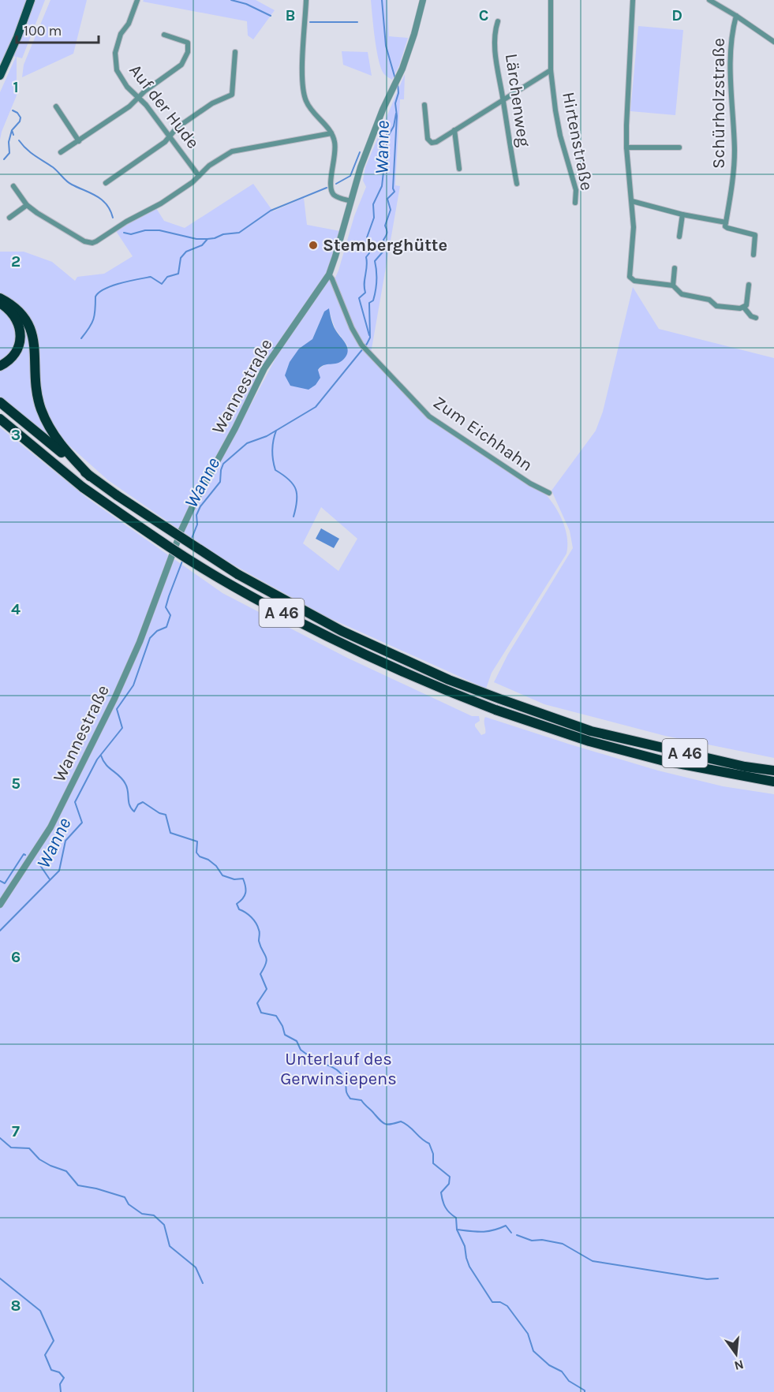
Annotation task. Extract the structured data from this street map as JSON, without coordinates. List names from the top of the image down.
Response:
{
  "streets": {
    "highway": ["A 46"],
    "street": [
      "Lärchenweg",
      "Schürholzstraße",
      "Auf der Hude",
      "Hirtenstraße",
      "Wannestraße",
      "Zum Eichhahn"
    ]
  },
  "crossings": [
    ["Wannestraße", "Zum Eichhahn"]
  ],
  "water": ["Wanne"],
  "parks": ["Unterlauf des Gerwinsiepens"],
  "places": ["Stemberghütte"],
  "scale_bar": "100 m",
  "north": "bottom",
  "grid": {
    "columns": ["B", "C", "D"],
    "rows": [
      "1",
      "2",
      "3",
      "4",
      "5",
      "6",
      "7",
      "8"
    ]
  }
}
